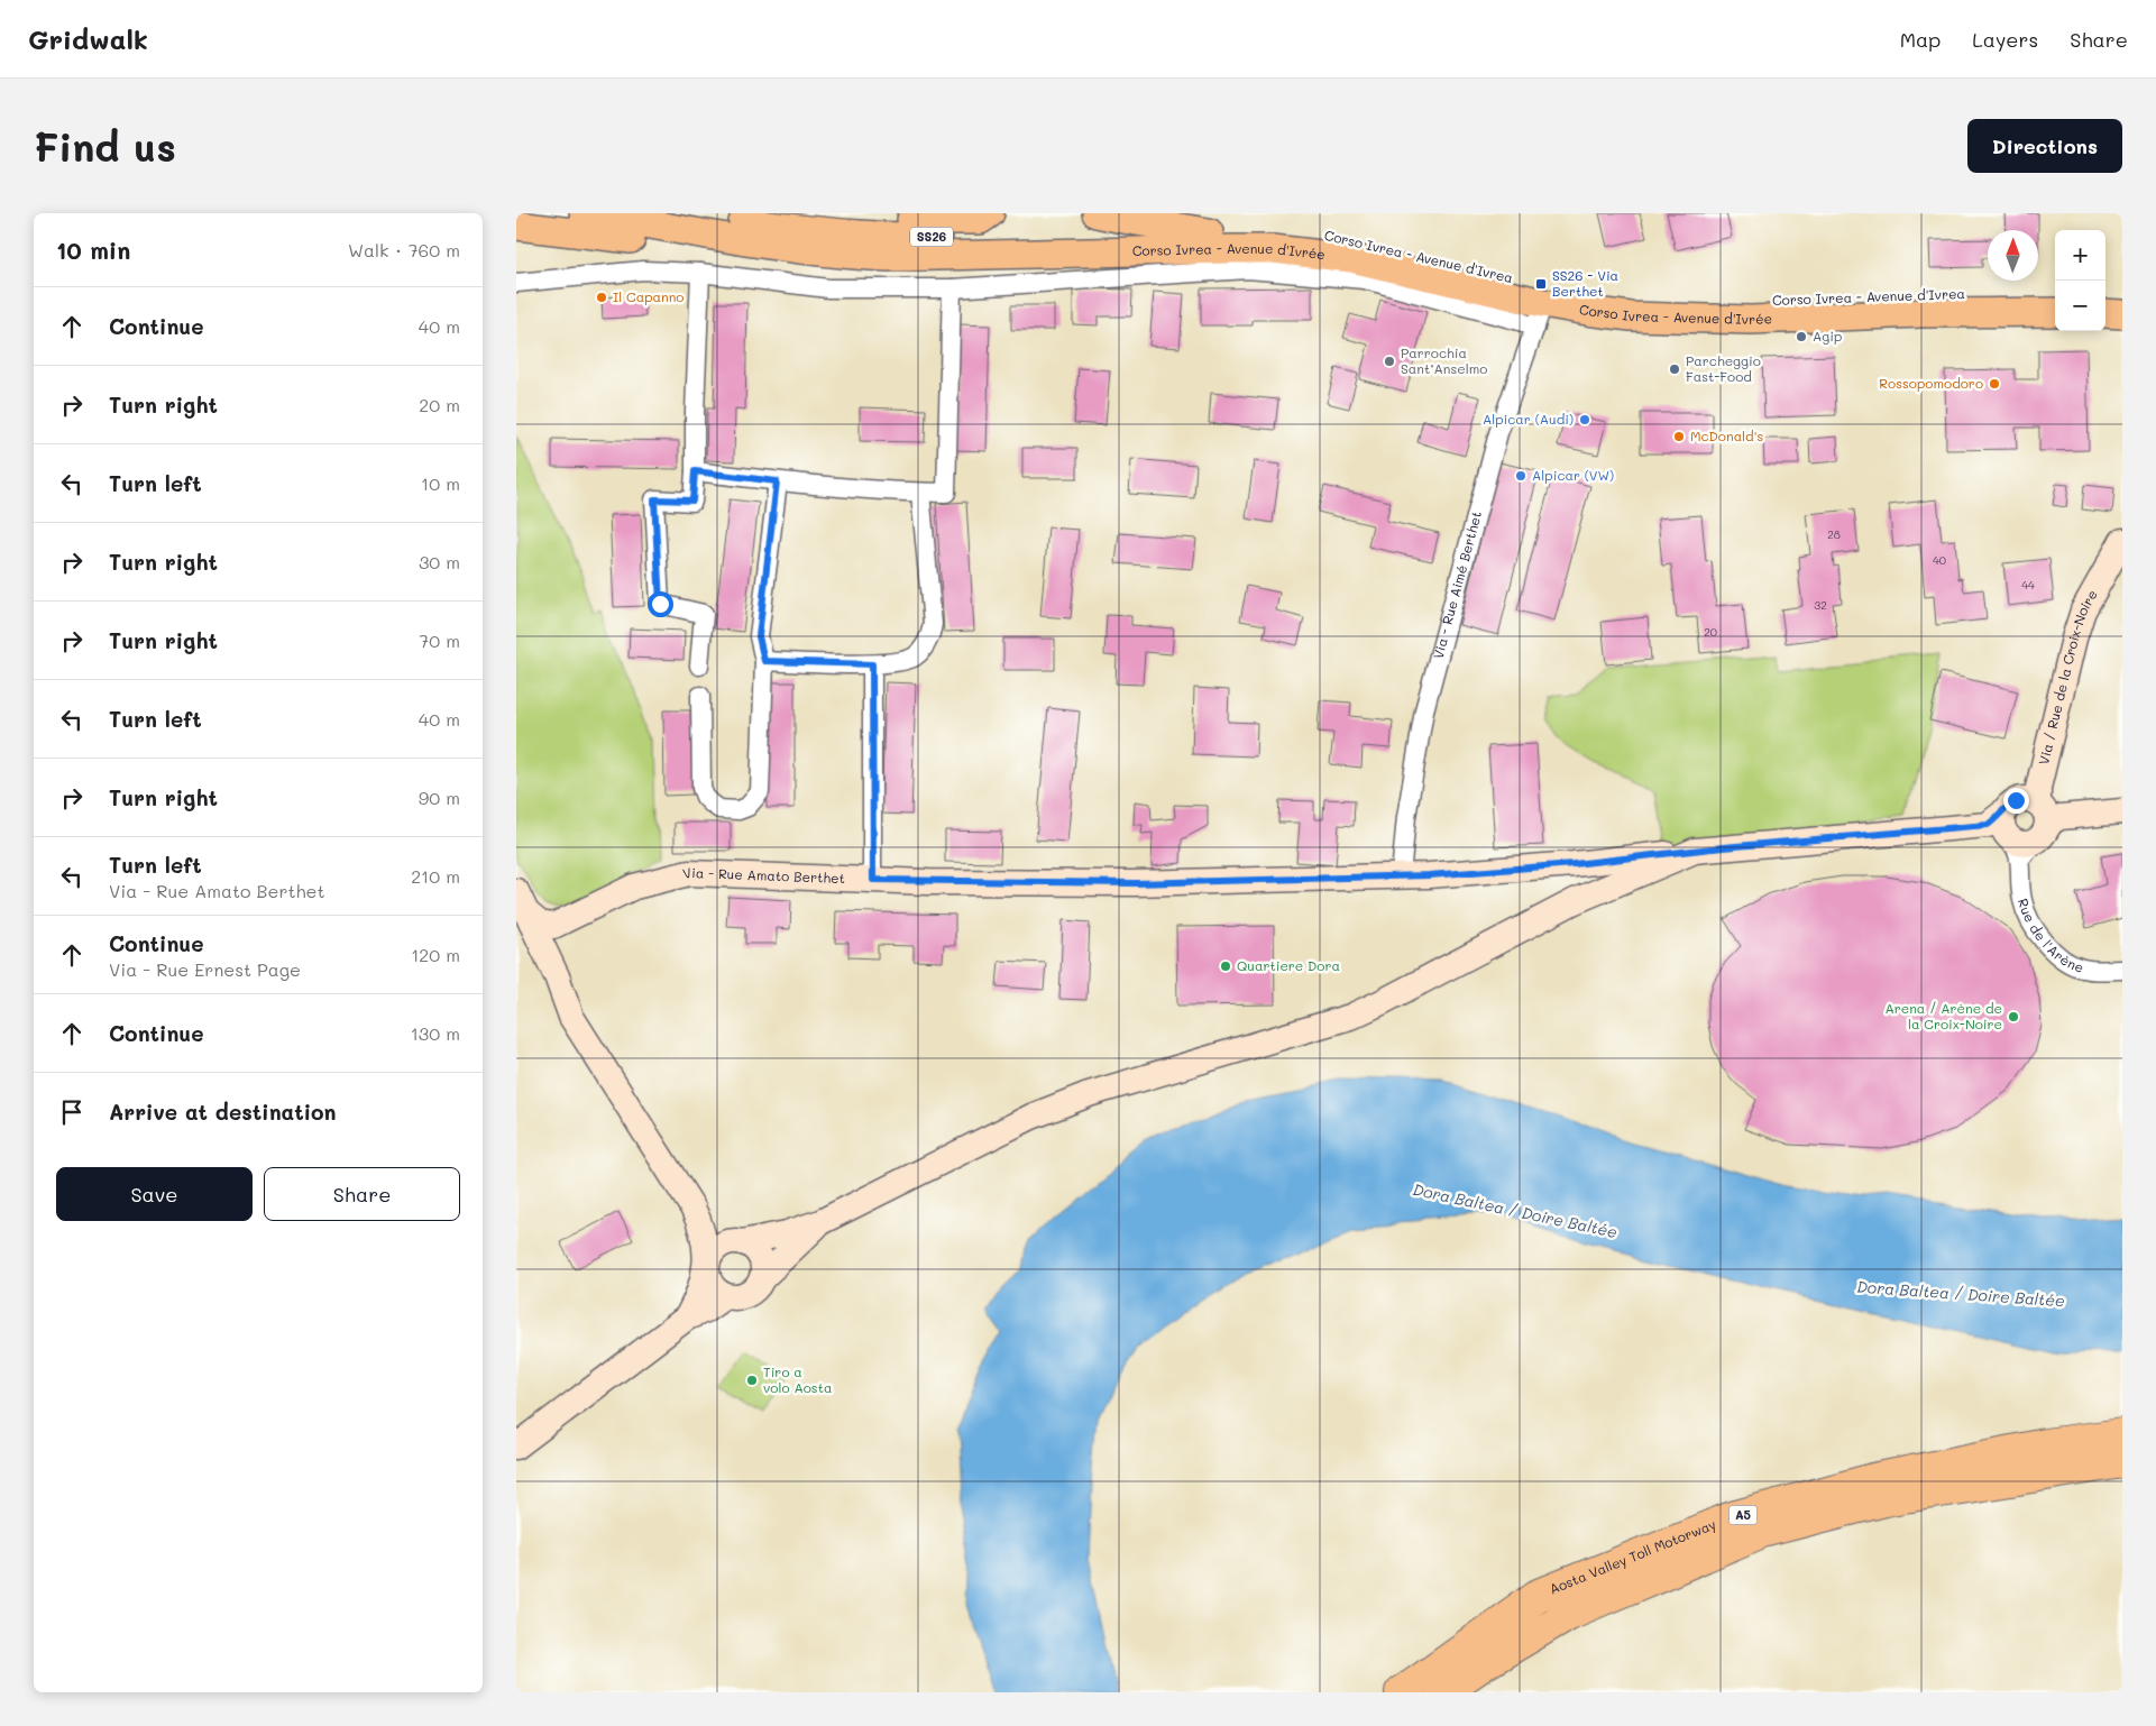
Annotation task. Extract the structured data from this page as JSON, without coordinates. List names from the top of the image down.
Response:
{
  "streets": {
    "highway": ["A5", "Aosta Valley Toll Motorway"],
    "main road": ["SS26", "Corso Ivrea - Avenue d'Ivrée", "Corso Ivrea - Avenue d'Ivrea"],
    "street": [
      "Via - Rue Aimé Berthet",
      "Via / Rue de la Croix-Noire",
      "Via - Rue Amato Berthet",
      "Rue de l'Arène"
    ]
  },
  "crossings": [
    ["SS26", "Corso Ivrea - Avenue d'Ivrea"],
    ["Corso Ivrea - Avenue d'Ivrée", "Corso Ivrea - Avenue d'Ivrea"],
    ["Corso Ivrea - Avenue d'Ivrée", "Via - Rue Aimé Berthet"],
    ["Via - Rue Aimé Berthet", "Via - Rue Amato Berthet"],
    ["Via / Rue de la Croix-Noire", "Via - Rue Amato Berthet"],
    ["Via / Rue de la Croix-Noire", "Rue de l'Arène"],
    ["Via - Rue Amato Berthet", "Rue de l'Arène"]
  ],
  "water": ["Dora Baltea / Doire Baltée"],
  "places": {
    "transit": ["SS26 - Via Berthet"],
    "other": [
      "Il Capanno",
      "Agip",
      "Parrochia Sant’Anselmo",
      "Parcheggio Fast-Food",
      "Rossopomodoro",
      "Alpicar (Audi)",
      "McDonald's",
      "Alpicar (VW)",
      "Quartiere Dora",
      "Arena / Arène de la Croix-Noire",
      "Tiro a volo Aosta"
    ]
  },
  "house_numbers": [
    "28",
    "40",
    "44",
    "32",
    "20"
  ],
  "north": "top",
  "page": {
    "header": "Gridwalk",
    "nav": ["Map", "Layers", "Share"],
    "buttons": [
      "Directions",
      ["Save", "Share"]
    ],
    "title": "Find us",
    "heading": ["10 min", "Walk · 760 m"],
    "map_buttons": ["+", "−"],
    "list": [
      ["Continue", "40 m"],
      ["Turn right", "20 m"],
      ["Turn left", "10 m"],
      ["Turn right", "30 m"],
      ["Turn right", "70 m"],
      ["Turn left", "40 m"],
      ["Turn right", "90 m"],
      ["Turn left", "Via - Rue Amato Berthet", "210 m"],
      ["Continue", "Via - Rue Ernest Page", "120 m"],
      ["Continue", "130 m"],
      "Arrive at destination"
    ]
  }
}
